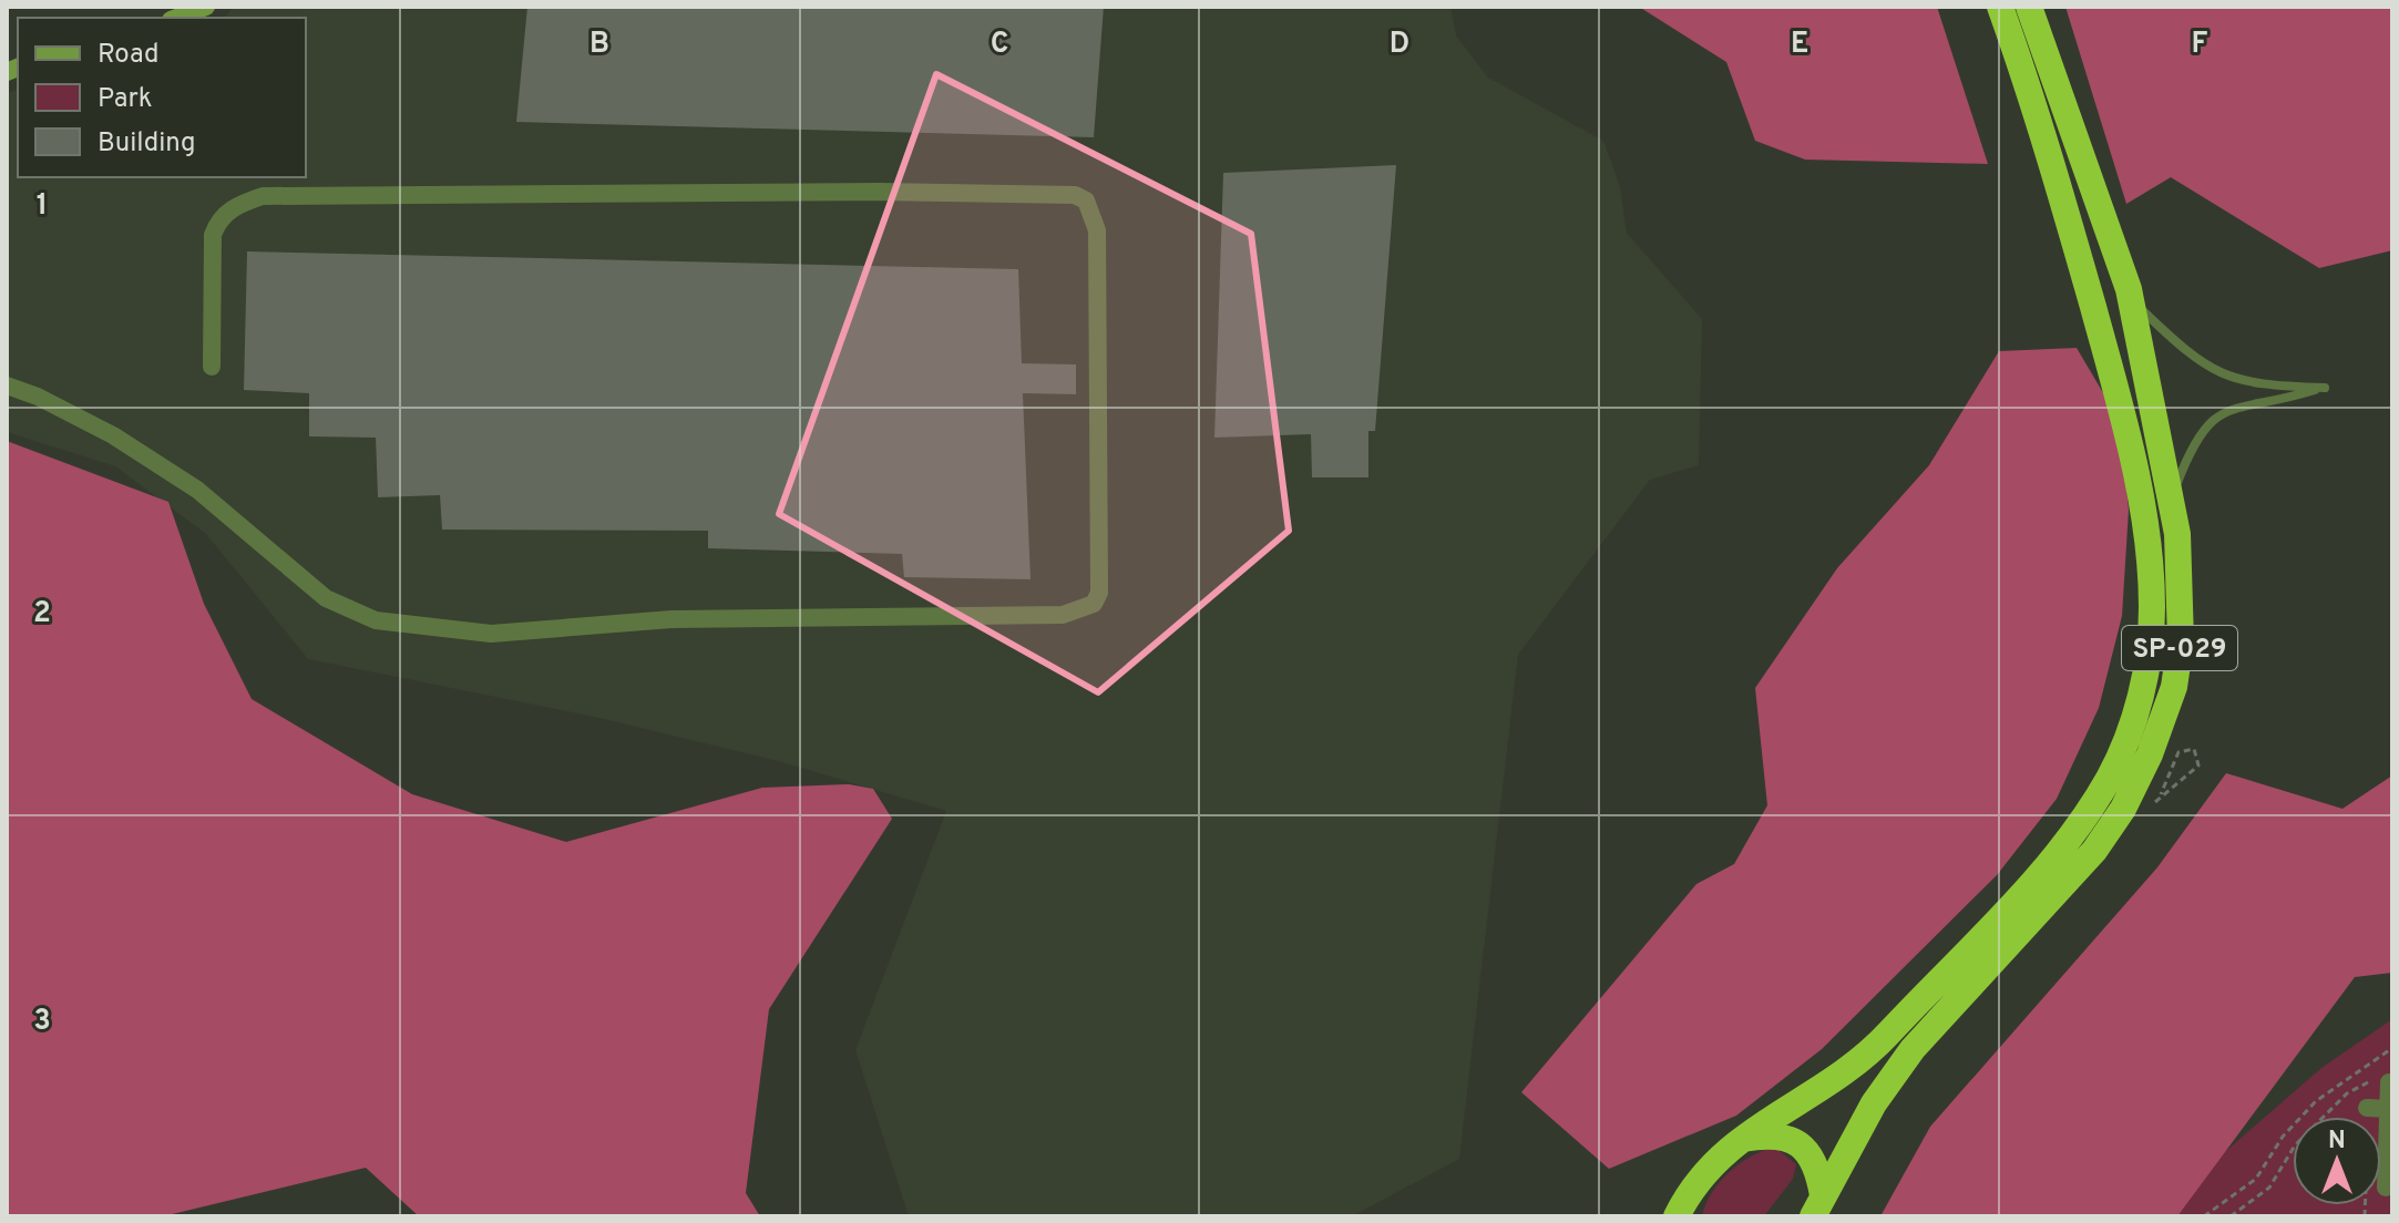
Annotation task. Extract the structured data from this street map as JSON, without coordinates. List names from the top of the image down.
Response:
{
  "streets": {
    "highway": ["SP-029"]
  },
  "legend": ["Road", "Park", "Building"],
  "north": "top",
  "grid": {
    "columns": [
      "B",
      "C",
      "D",
      "E",
      "F"
    ],
    "rows": ["1", "2", "3"]
  }
}
